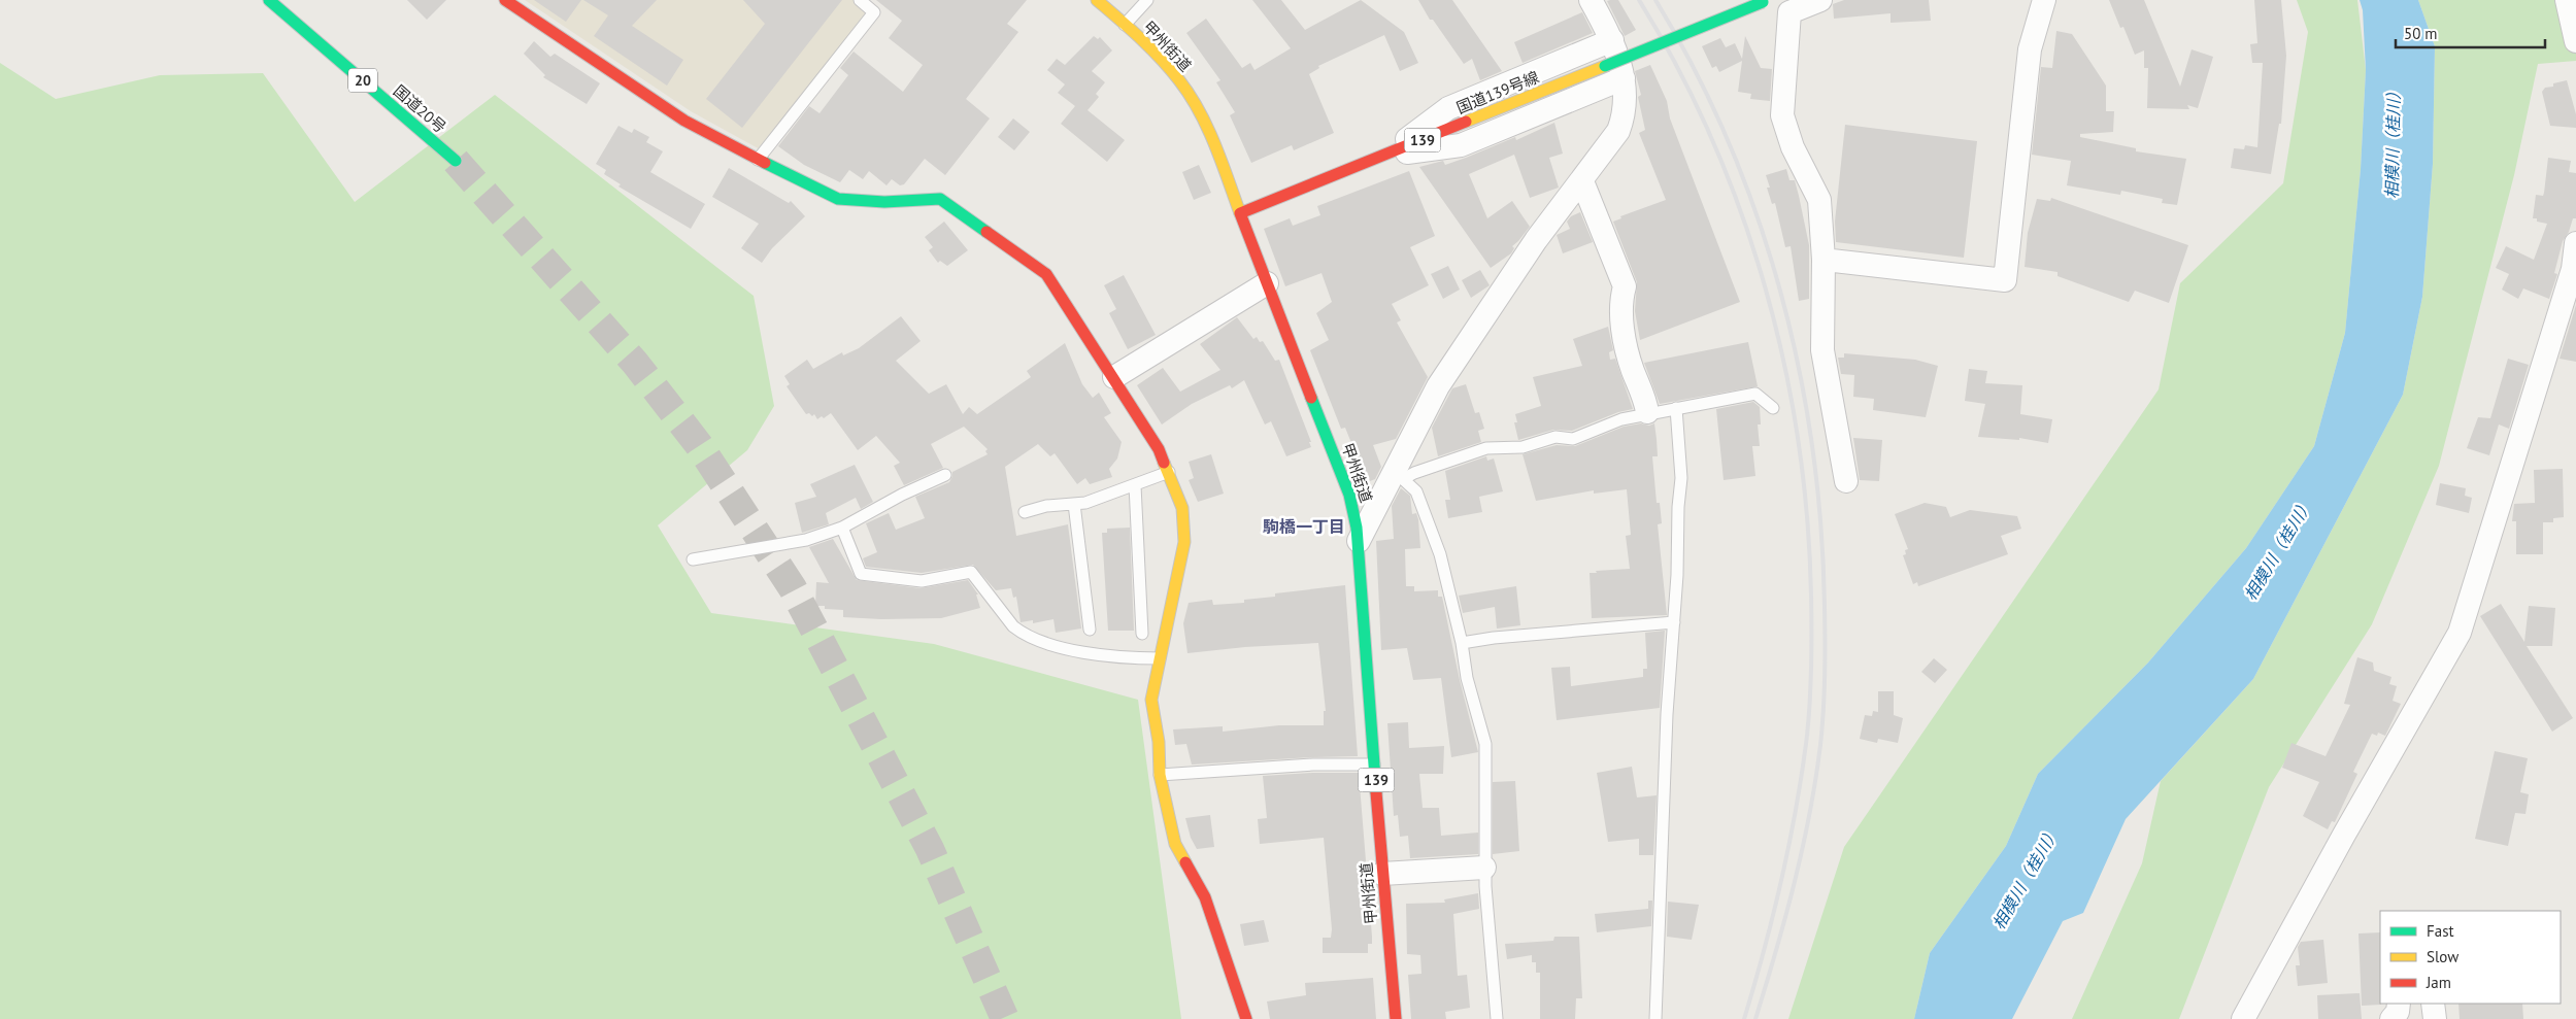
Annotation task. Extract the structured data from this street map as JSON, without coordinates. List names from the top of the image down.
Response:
{
  "streets": {
    "main road": [
      "甲州街道",
      "20",
      "国道20号",
      "139"
    ]
  },
  "crossings": [
    ["甲州街道", "139"]
  ],
  "districts": ["駒橋一丁目"],
  "water": ["相模川（桂川）"],
  "legend": ["Fast", "Slow", "Jam"],
  "scale_bar": "50 m"
}
